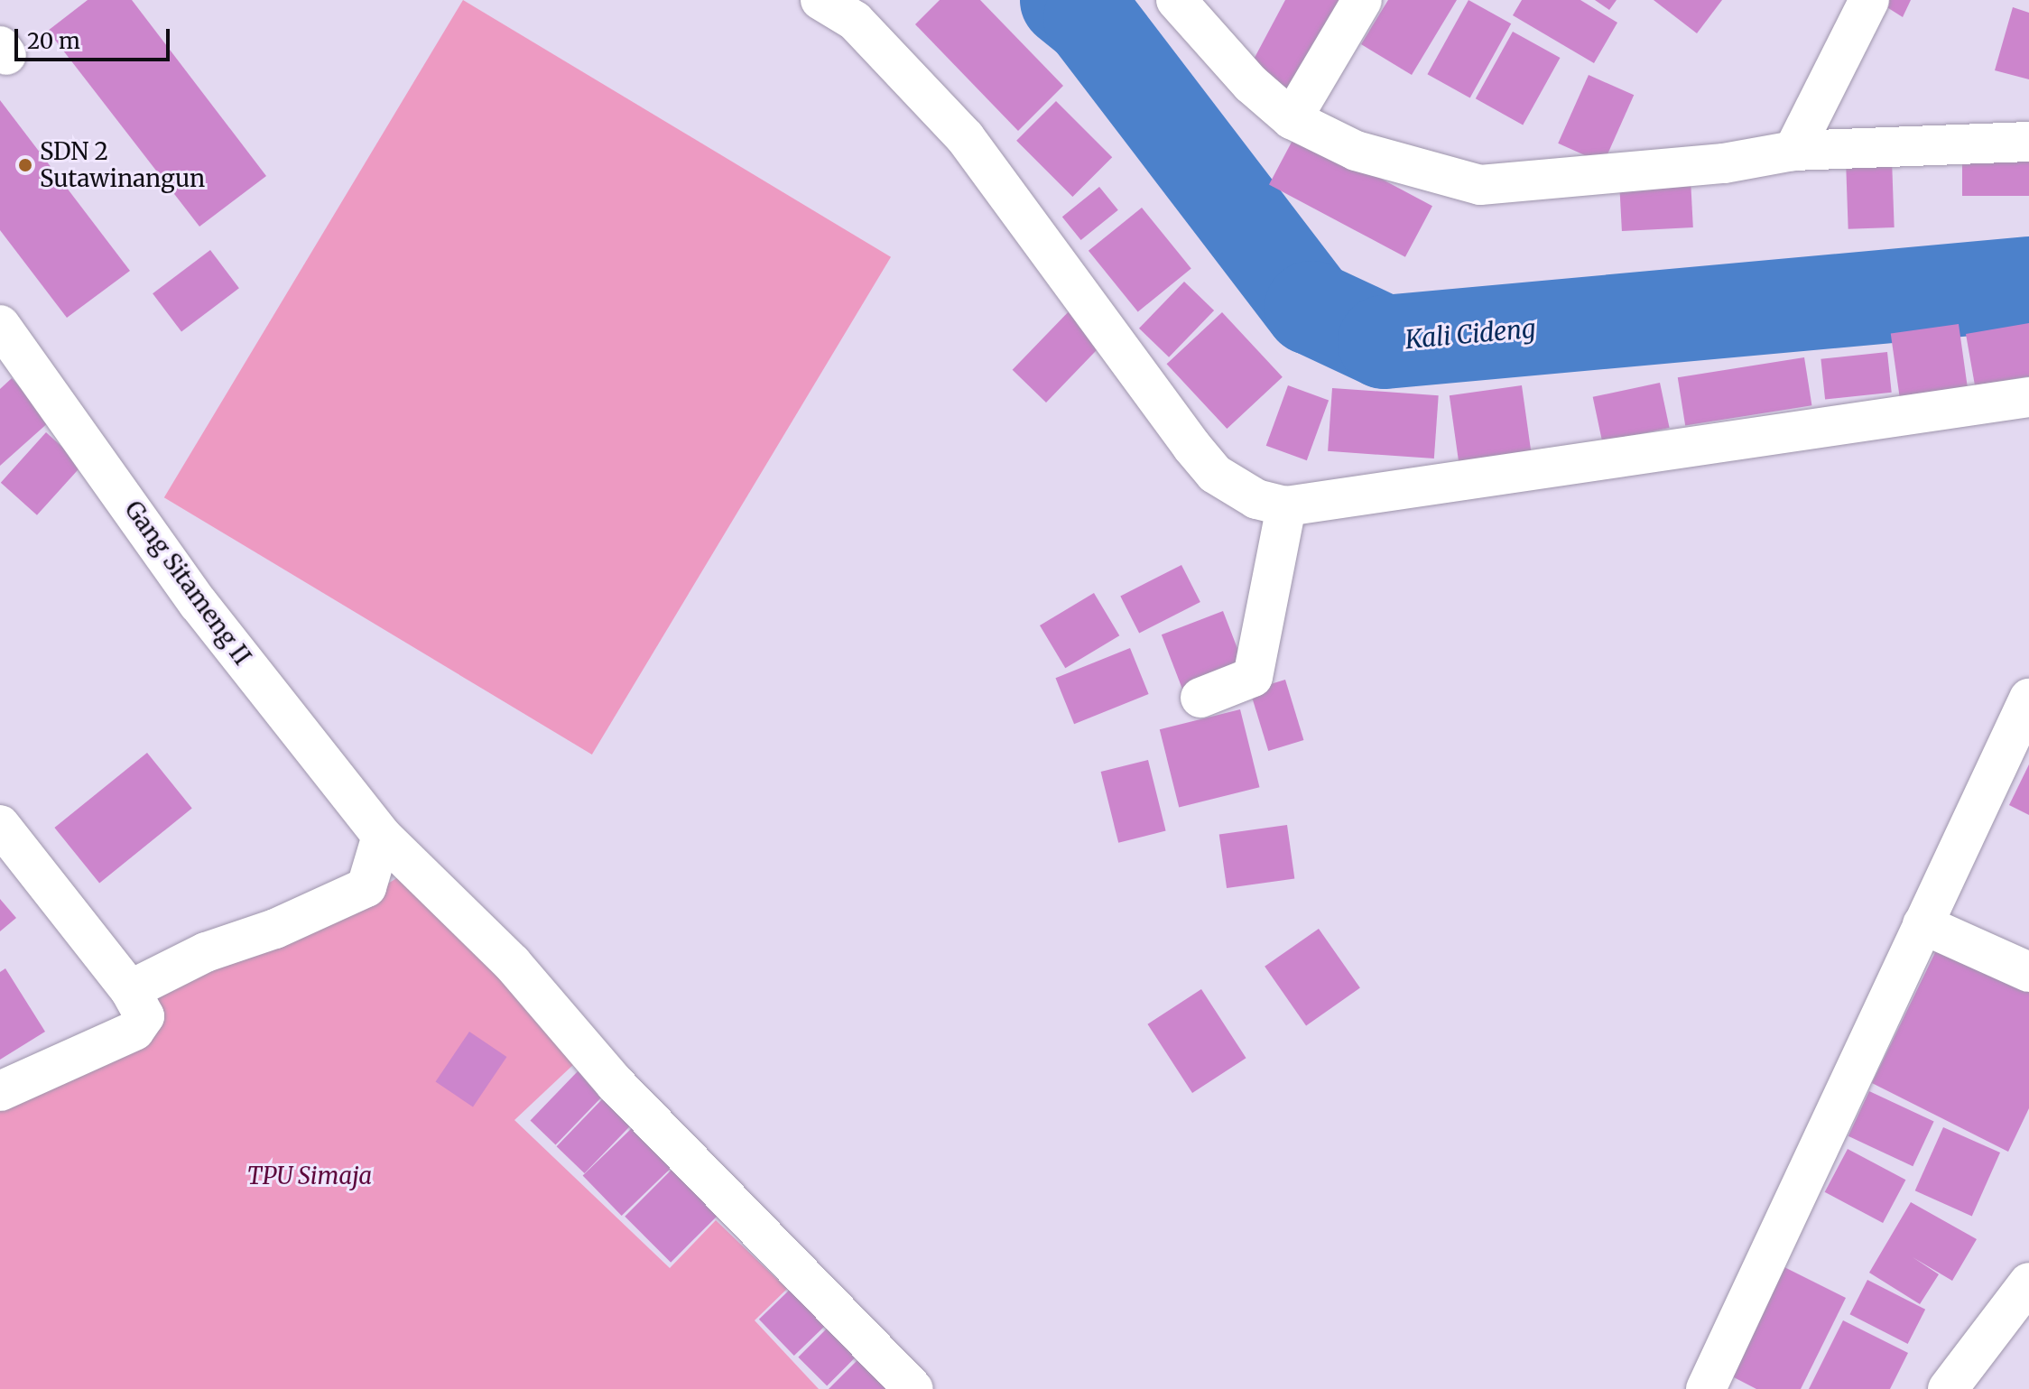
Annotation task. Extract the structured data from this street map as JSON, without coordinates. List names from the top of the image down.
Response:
{
  "streets": {
    "street": ["Gang Sitameng II"]
  },
  "water": ["Kali Cideng"],
  "parks": ["TPU Simaja"],
  "places": ["SDN 2 Sutawinangun"],
  "scale_bar": "20 m"
}
